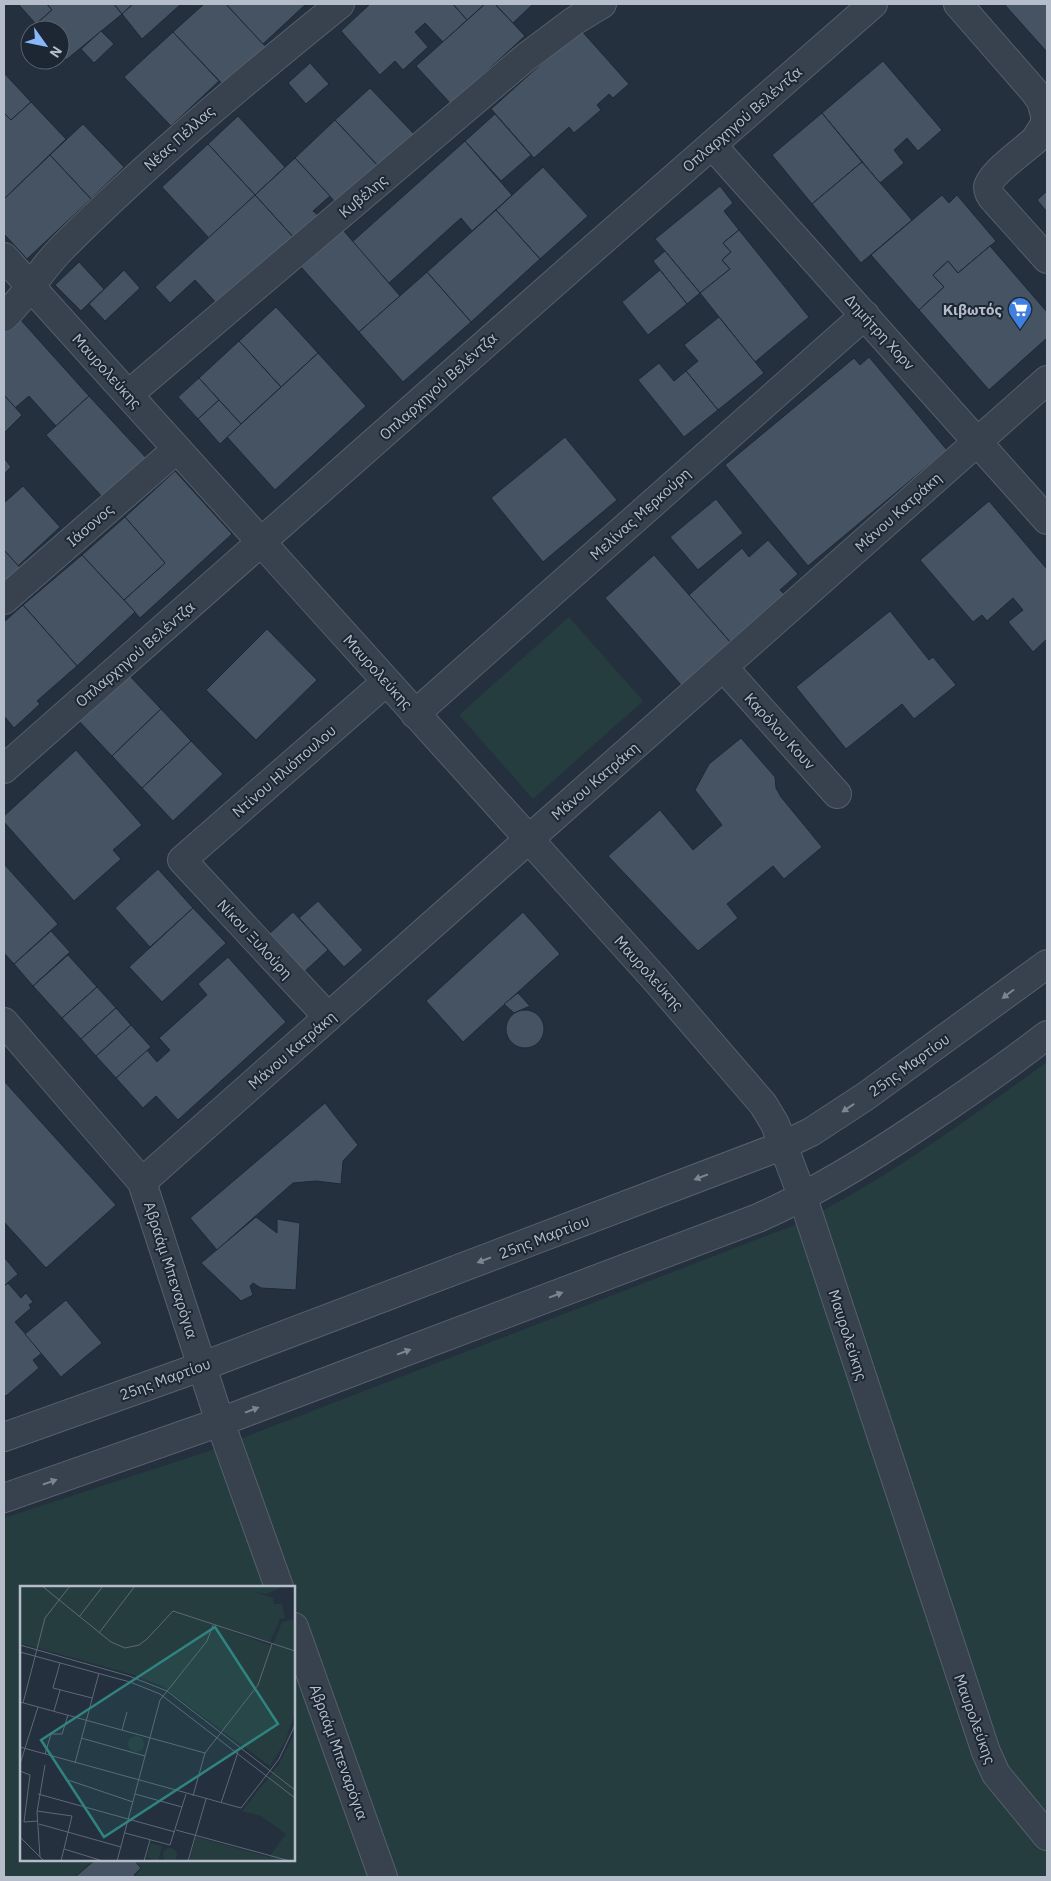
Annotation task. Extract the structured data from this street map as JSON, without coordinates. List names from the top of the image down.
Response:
{
  "streets": {
    "street": [
      "Οπλαρχηγού Βελέντζα",
      "Νέας Πέλλας",
      "Κυβέλης",
      "Δημήτρη Χορν",
      "Μαυρολεύκης",
      "Μάνου Κατράκη",
      "Μελίνας Μερκούρη",
      "Ιάσoνος",
      "Καρόλου Κουν",
      "Ντίνου Ηλιόπουλου",
      "Νίκου Ξυλούρη",
      "25ης Μαρτίου",
      "Αβραάμ Μπεναρόγια"
    ]
  },
  "crossings": [
    ["Οπλαρχηγού Βελέντζα", "Δημήτρη Χορν"],
    ["Οπλαρχηγού Βελέντζα", "Μαυρολεύκης"],
    ["Νέας Πέλλας", "Μαυρολεύκης"],
    ["Κυβέλης", "Μαυρολεύκης"],
    ["Δημήτρη Χορν", "Μάνου Κατράκη"],
    ["Δημήτρη Χορν", "Μελίνας Μερκούρη"],
    ["Μαυρολεύκης", "Μάνου Κατράκη"],
    ["Μαυρολεύκης", "Μελίνας Μερκούρη"],
    ["Μαυρολεύκης", "Ιάσoνος"],
    ["Μαυρολεύκης", "Ντίνου Ηλιόπουλου"],
    ["Μαυρολεύκης", "25ης Μαρτίου"],
    ["Μάνου Κατράκη", "Καρόλου Κουν"],
    ["Μάνου Κατράκη", "Νίκου Ξυλούρη"],
    ["Μάνου Κατράκη", "Αβραάμ Μπεναρόγια"],
    ["Ντίνου Ηλιόπουλου", "Νίκου Ξυλούρη"],
    ["25ης Μαρτίου", "Αβραάμ Μπεναρόγια"]
  ],
  "places": {
    "supermarket": ["Κιβωτός"]
  },
  "north": "bottom right"
}
